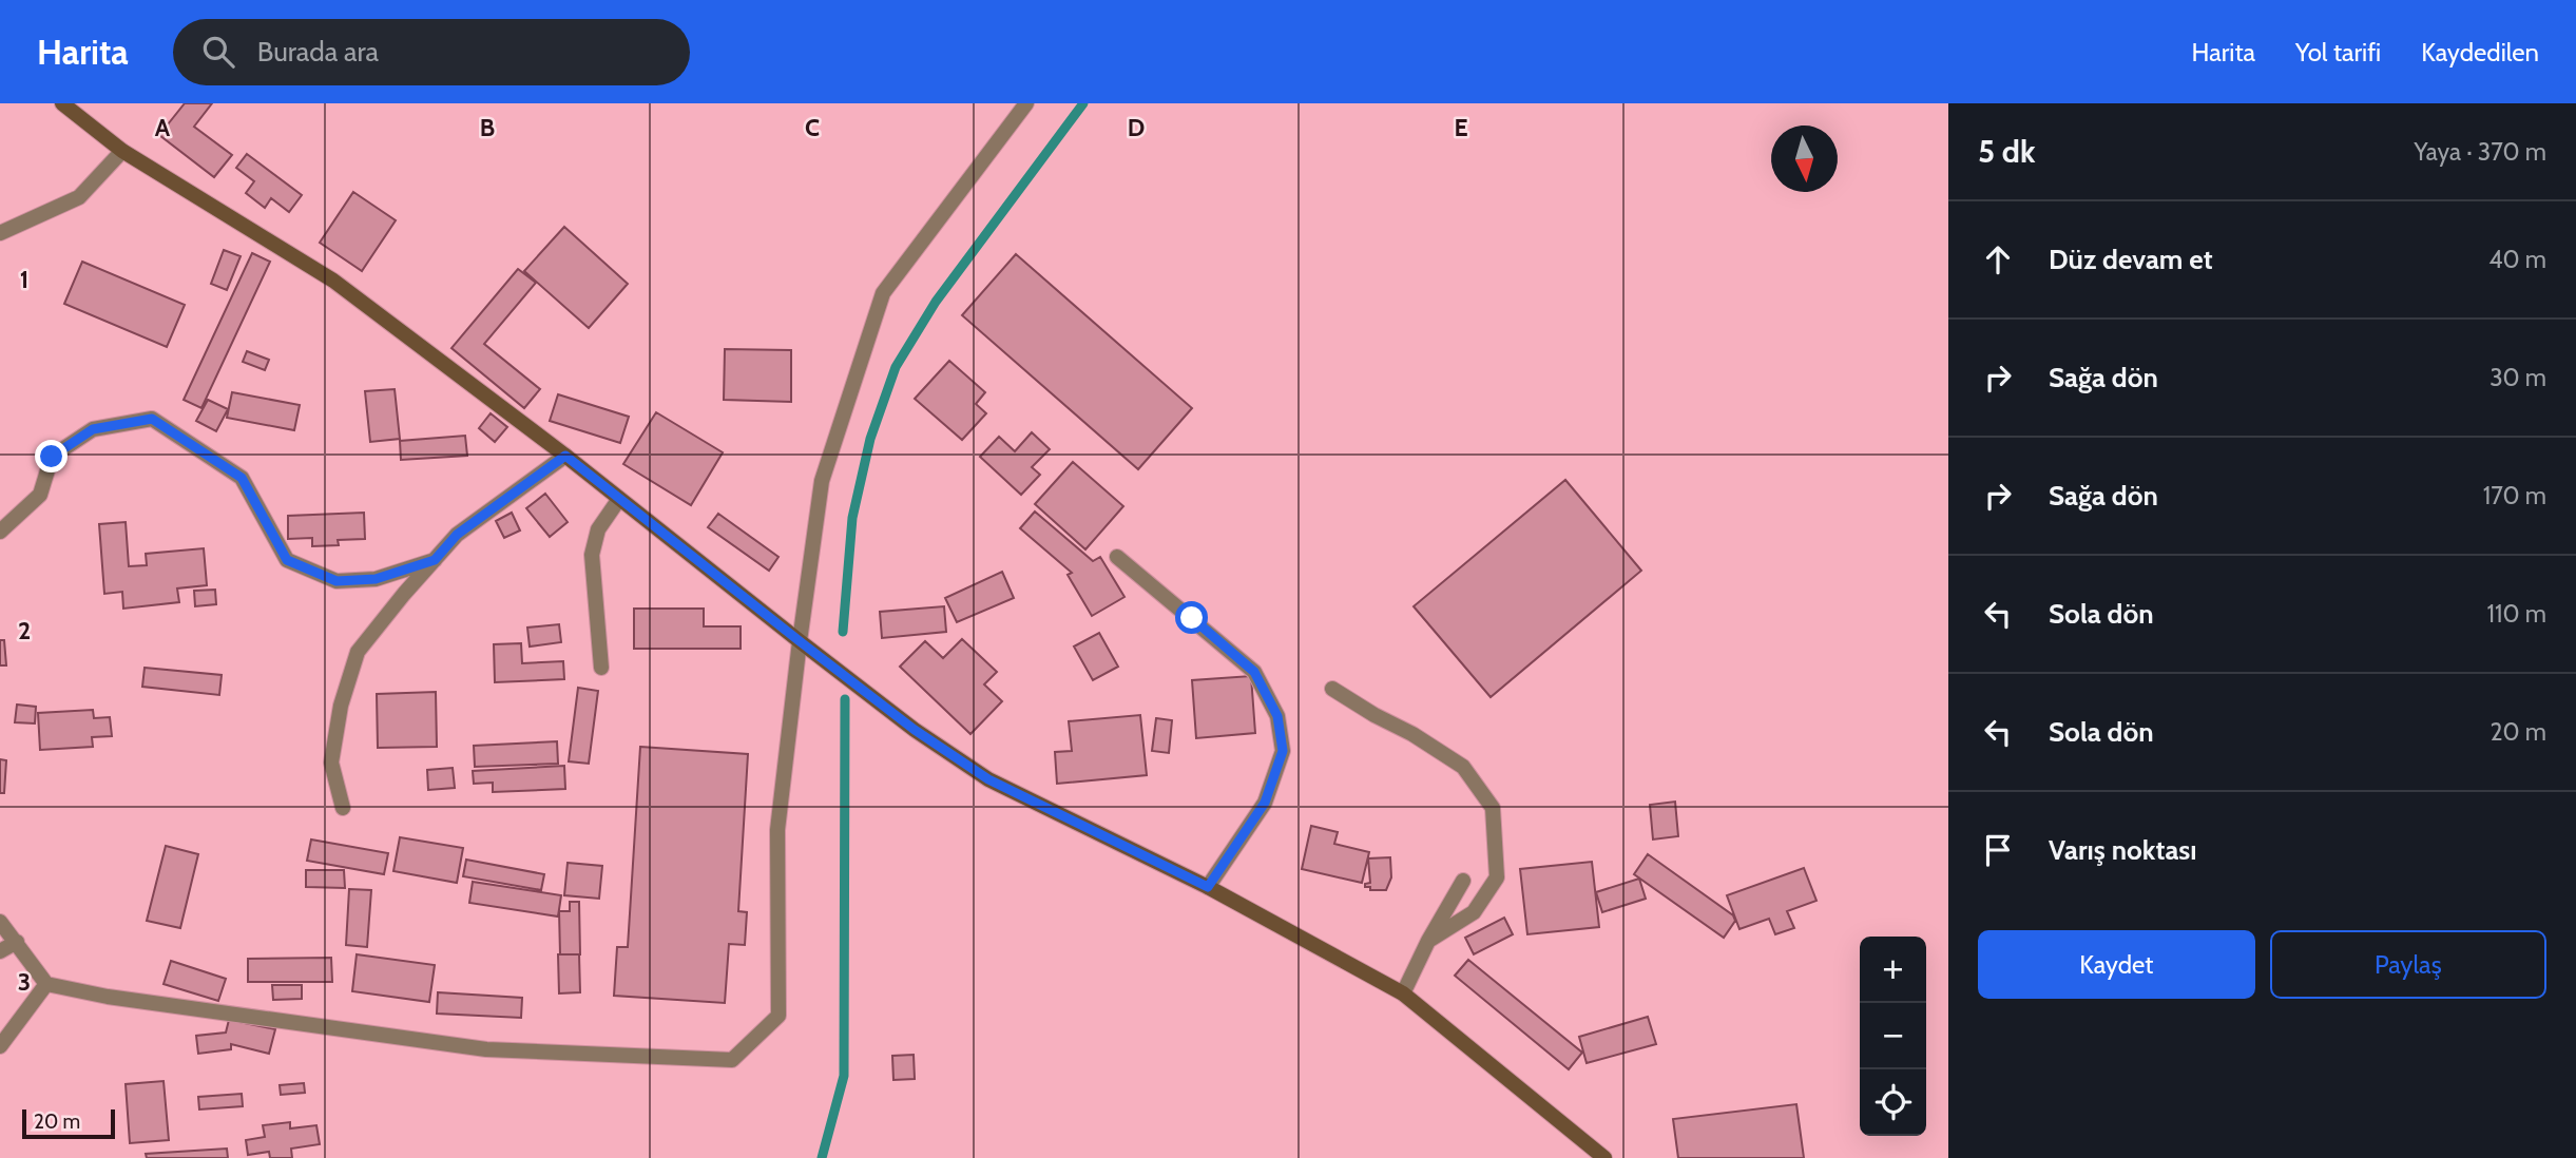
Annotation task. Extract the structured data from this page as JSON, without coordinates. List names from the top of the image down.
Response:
{
  "scale_bar": "20 m",
  "north": "bottom",
  "page": {
    "header": "Harita",
    "search": "Burada ara",
    "nav": ["Harita", "Yol tarifi", "Kaydedilen"],
    "heading": ["5 dk", "Yaya · 370 m"],
    "list": [
      ["Düz devam et", "40 m"],
      ["Sağa dön", "30 m"],
      ["Sağa dön", "170 m"],
      ["Sola dön", "110 m"],
      ["Sola dön", "20 m"],
      "Varış noktası"
    ],
    "buttons": ["Kaydet", "Paylaş"],
    "map_buttons": ["+", "−"],
    "scale": "20 m"
  },
  "grid": {
    "columns": [
      "A",
      "B",
      "C",
      "D",
      "E"
    ],
    "rows": ["1", "2", "3"]
  }
}
